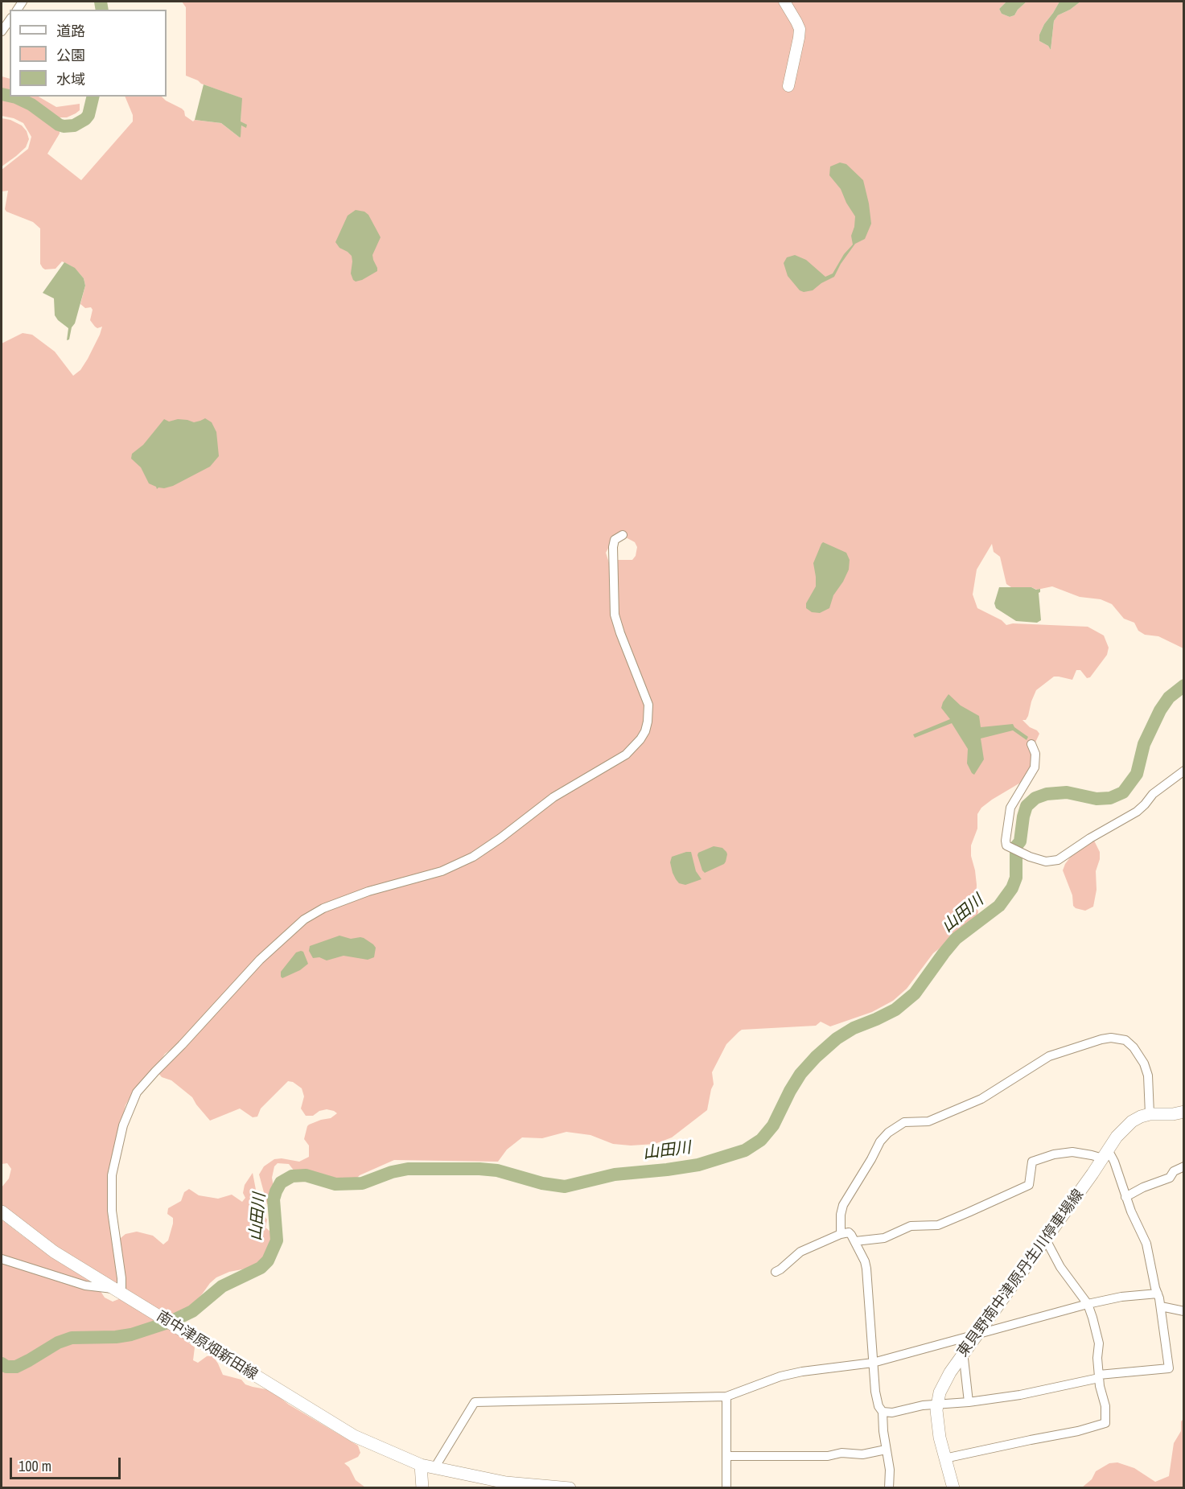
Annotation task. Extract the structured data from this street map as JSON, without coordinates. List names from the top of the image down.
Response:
{
  "streets": {
    "main road": ["東貝野南中津原丹生川停車場線", "南中津原畑新田線"]
  },
  "water": ["山田川"],
  "legend": ["道路", "公園", "水域"],
  "scale_bar": "100 m"
}
